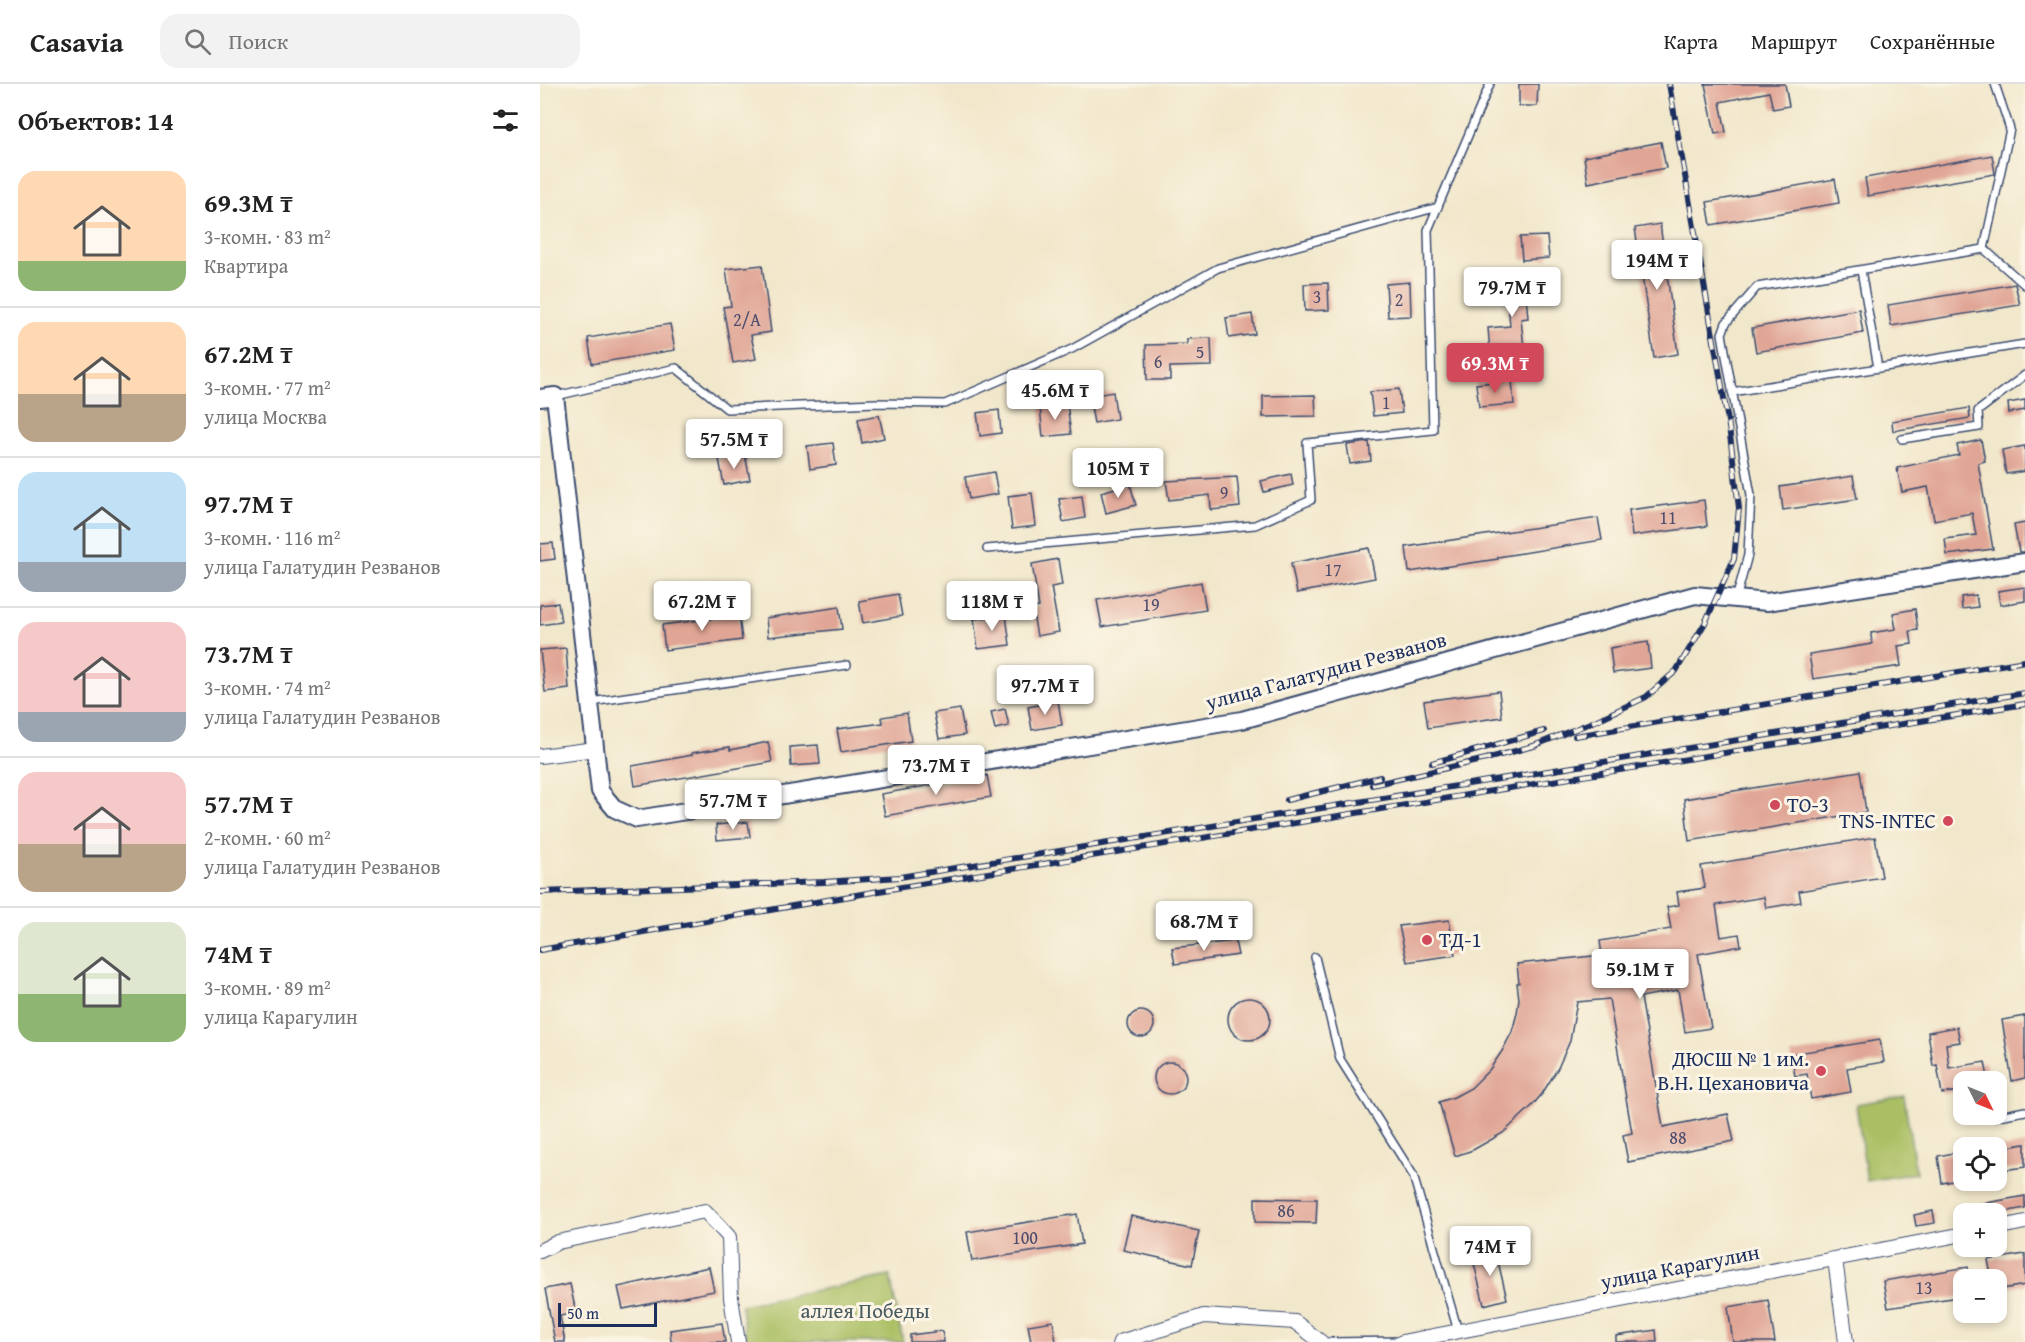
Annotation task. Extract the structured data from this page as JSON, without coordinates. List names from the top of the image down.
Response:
{
  "streets": {
    "street": ["улица Галатудин Резванов", "улица Карагулин"]
  },
  "parks": ["аллея Победы"],
  "places": [
    "ТО-3",
    "TNS-INTEC",
    "ТД-1",
    "ДЮСШ № 1 им. В.Н. Цехановича"
  ],
  "house_numbers": [
    "3",
    "2",
    "2/А",
    "5",
    "6",
    "1",
    "9",
    "11",
    "17",
    "19",
    "88",
    "86",
    "100",
    "13"
  ],
  "scale_bar": "50 m",
  "north": "bottom right",
  "page": {
    "header": "Casavia",
    "search": "Поиск",
    "nav": ["Карта", "Маршрут", "Сохранённые"],
    "heading": "Объектов: 14",
    "list": [
      {
        "name": "69.3M ₸",
        "note": "3-комн. · 83 m² · Квартира"
      },
      {
        "name": "67.2M ₸",
        "note": "3-комн. · 77 m² · улица Москва"
      },
      {
        "name": "97.7M ₸",
        "note": "3-комн. · 116 m² · улица Галатудин Резванов"
      },
      {
        "name": "73.7M ₸",
        "note": "3-комн. · 74 m² · улица Галатудин Резванов"
      },
      {
        "name": "57.7M ₸",
        "note": "2-комн. · 60 m² · улица Галатудин Резванов"
      },
      {
        "name": "74M ₸",
        "note": "3-комн. · 89 m² · улица Карагулин"
      }
    ],
    "price": [
      "194M ₸",
      "79.7M ₸",
      "69.3M ₸",
      "45.6M ₸",
      "57.5M ₸",
      "105M ₸",
      "67.2M ₸",
      "118M ₸",
      "97.7M ₸",
      "73.7M ₸",
      "57.7M ₸",
      "68.7M ₸",
      "59.1M ₸",
      "74M ₸"
    ],
    "map_buttons": ["+", "−"],
    "scale": "50 m"
  }
}
